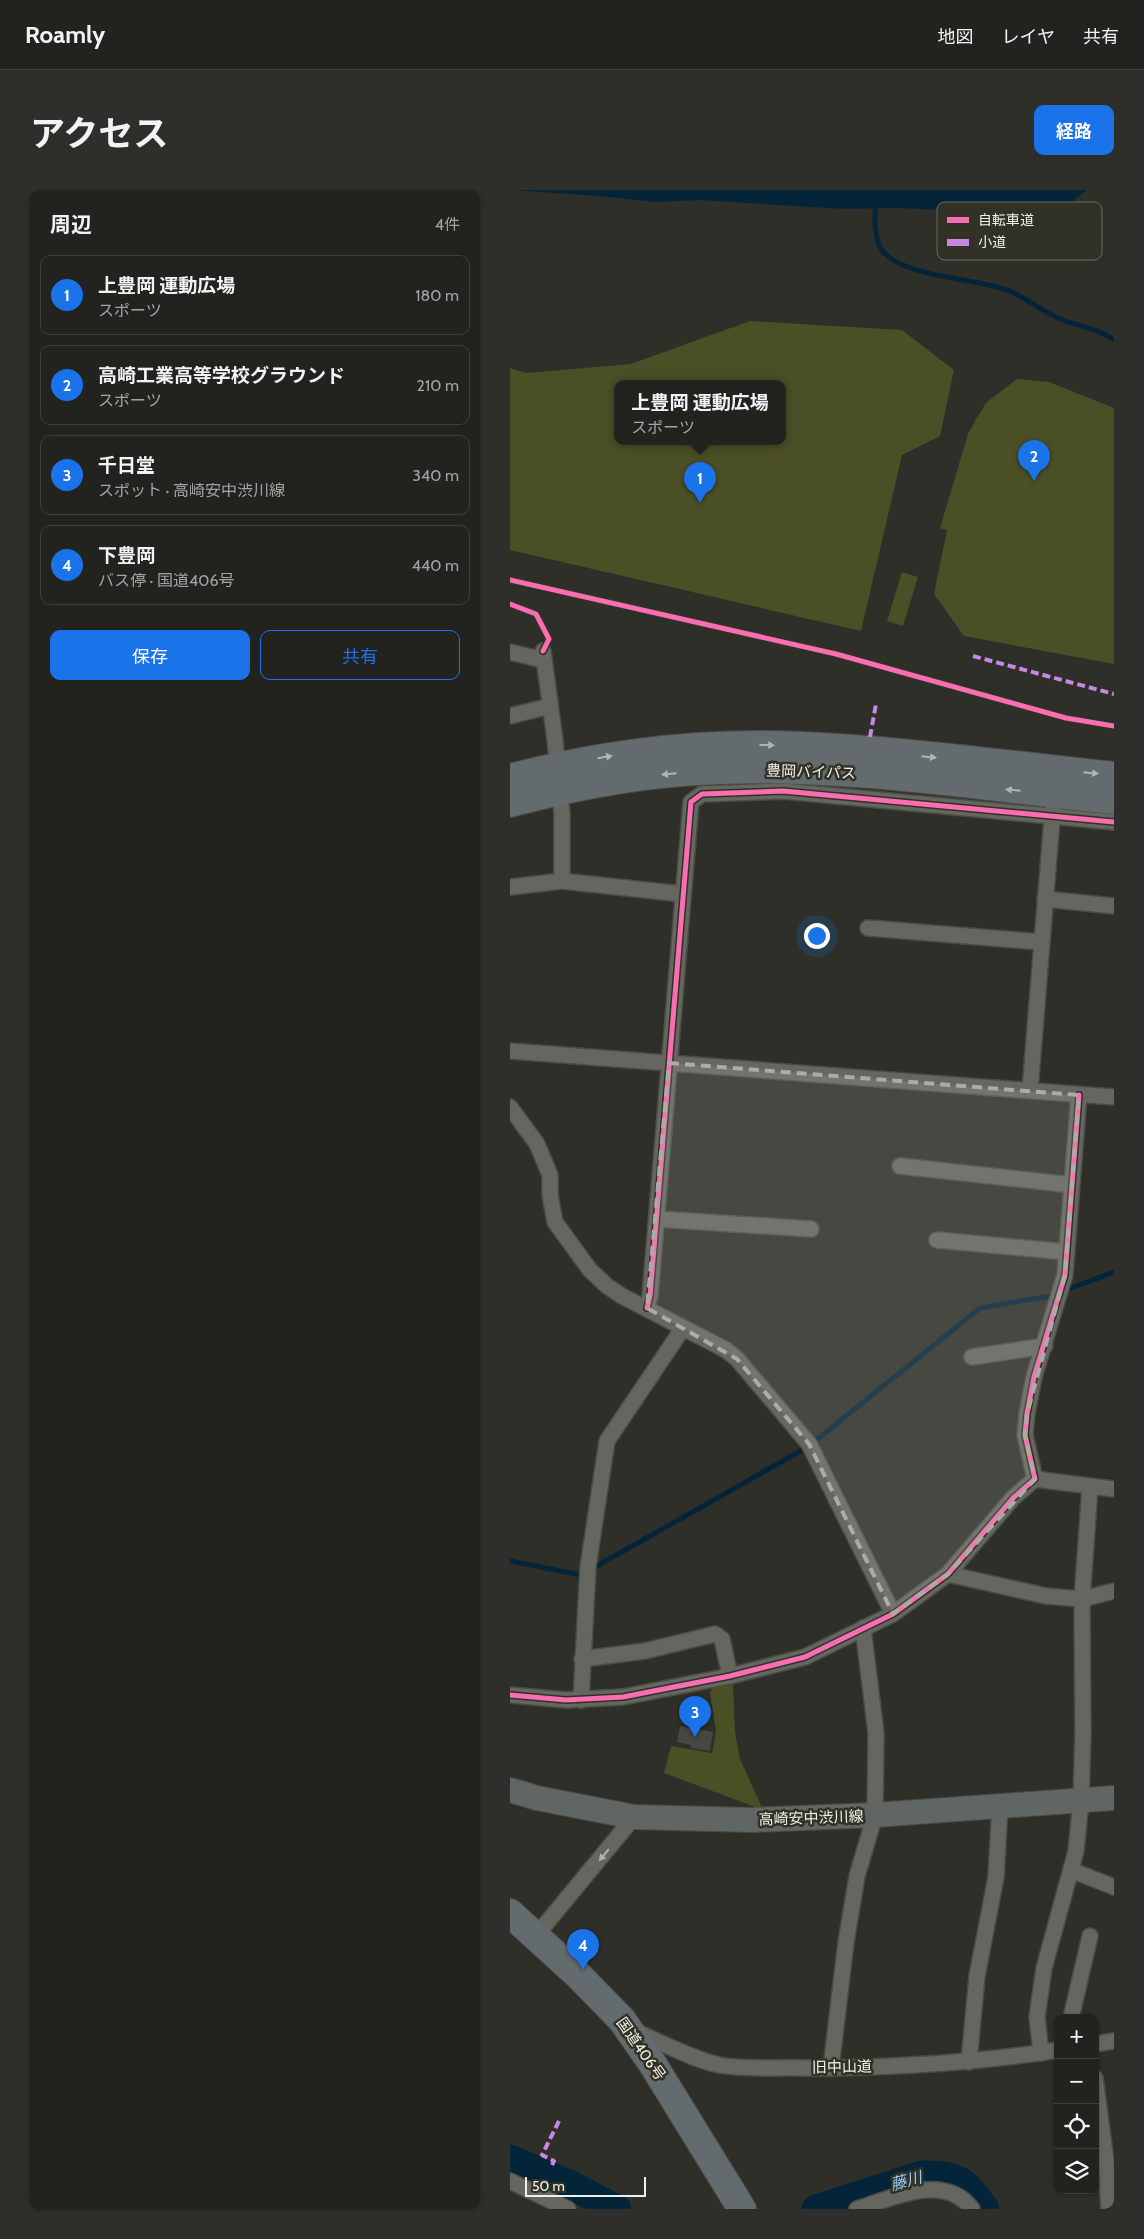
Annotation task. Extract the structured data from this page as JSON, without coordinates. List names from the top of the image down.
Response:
{
  "streets": {
    "highway": ["豊岡バイパス", "国道406号"],
    "main road": ["高崎安中渋川線"],
    "street": ["旧中山道"]
  },
  "crossings": [
    ["国道406号", "旧中山道"]
  ],
  "water": ["藤川"],
  "legend": ["自転車道", "小道"],
  "scale_bar": "50 m",
  "page": {
    "header": "Roamly",
    "nav": ["地図", "レイヤ", "共有"],
    "title": "アクセス",
    "buttons": [
      "経路",
      ["保存", "共有"]
    ],
    "heading": ["周辺", "4件"],
    "list": [
      {
        "mark": "1",
        "name": "上豊岡 運動広場",
        "note": "スポーツ",
        "value": "180 m"
      },
      {
        "mark": "2",
        "name": "高崎工業高等学校グラウンド",
        "note": "スポーツ",
        "value": "210 m"
      },
      {
        "mark": "3",
        "name": "千日堂",
        "note": "スポット · 高崎安中渋川線",
        "value": "340 m"
      },
      {
        "mark": "4",
        "name": "下豊岡",
        "note": "バス停 · 国道406号",
        "value": "440 m"
      }
    ],
    "popup": ["上豊岡 運動広場", "スポーツ"],
    "pins": [
      "2",
      "1",
      "3",
      "4"
    ],
    "map_buttons": ["+", "−"],
    "scale": "50 m"
  }
}
